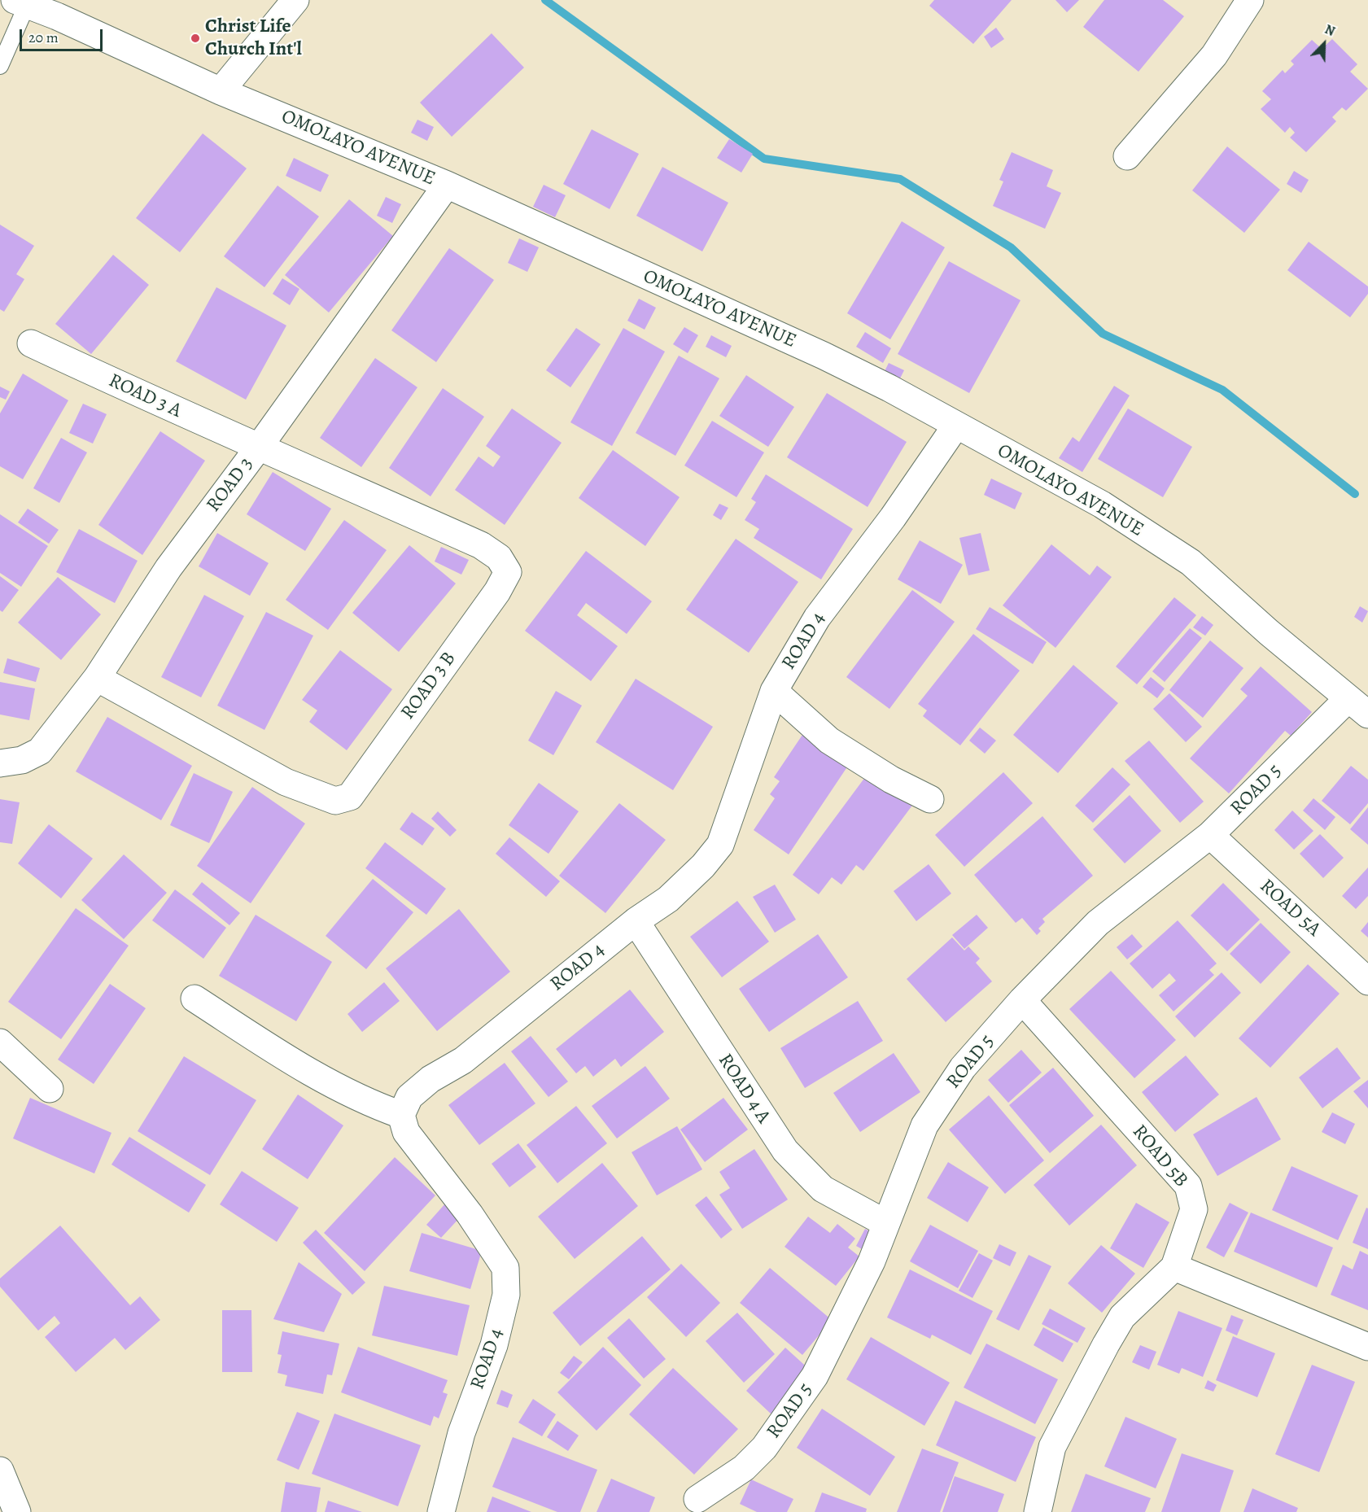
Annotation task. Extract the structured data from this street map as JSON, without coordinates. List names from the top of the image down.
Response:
{
  "streets": {
    "street": [
      "OMOLAYO AVENUE",
      "ROAD 3 A",
      "ROAD 3",
      "ROAD 4",
      "ROAD 3 B",
      "ROAD 5",
      "ROAD 5A",
      "ROAD 4 A",
      "ROAD 5B"
    ]
  },
  "crossings": [
    ["OMOLAYO AVENUE", "ROAD 3"],
    ["OMOLAYO AVENUE", "ROAD 4"],
    ["OMOLAYO AVENUE", "ROAD 5"],
    ["ROAD 3 A", "ROAD 3"],
    ["ROAD 3 A", "ROAD 3 B"],
    ["ROAD 3", "ROAD 3 B"],
    ["ROAD 4", "ROAD 4 A"],
    ["ROAD 5", "ROAD 5A"],
    ["ROAD 5", "ROAD 4 A"],
    ["ROAD 5", "ROAD 5B"]
  ],
  "places": ["Christ Life Church Int'l"],
  "scale_bar": "20 m",
  "north": "top right"
}
